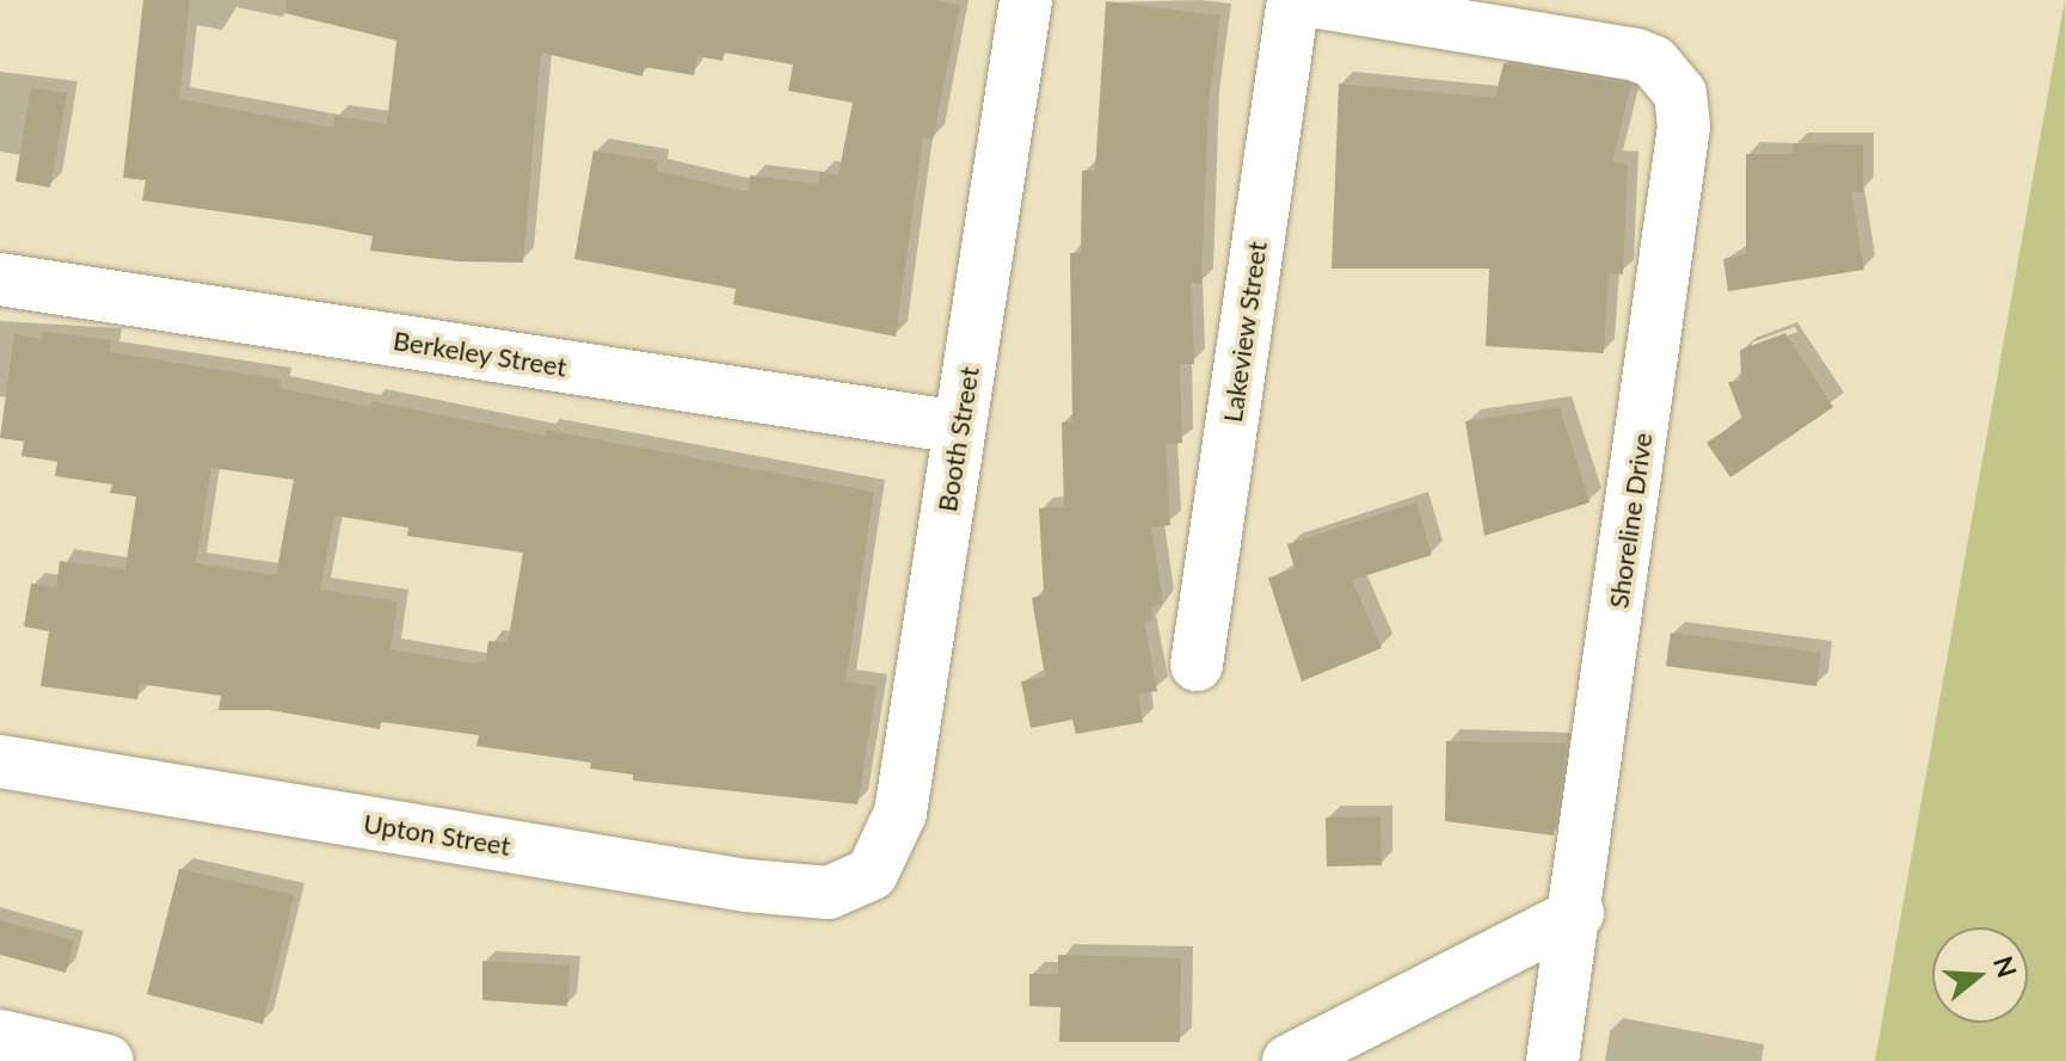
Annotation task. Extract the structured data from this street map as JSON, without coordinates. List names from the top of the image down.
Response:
{
  "streets": {
    "street": [
      "Lakeview Street",
      "Berkeley Street",
      "Booth Street",
      "Shoreline Drive",
      "Upton Street"
    ]
  },
  "crossings": [
    ["Berkeley Street", "Booth Street"],
    ["Booth Street", "Upton Street"]
  ],
  "north": "right"
}
